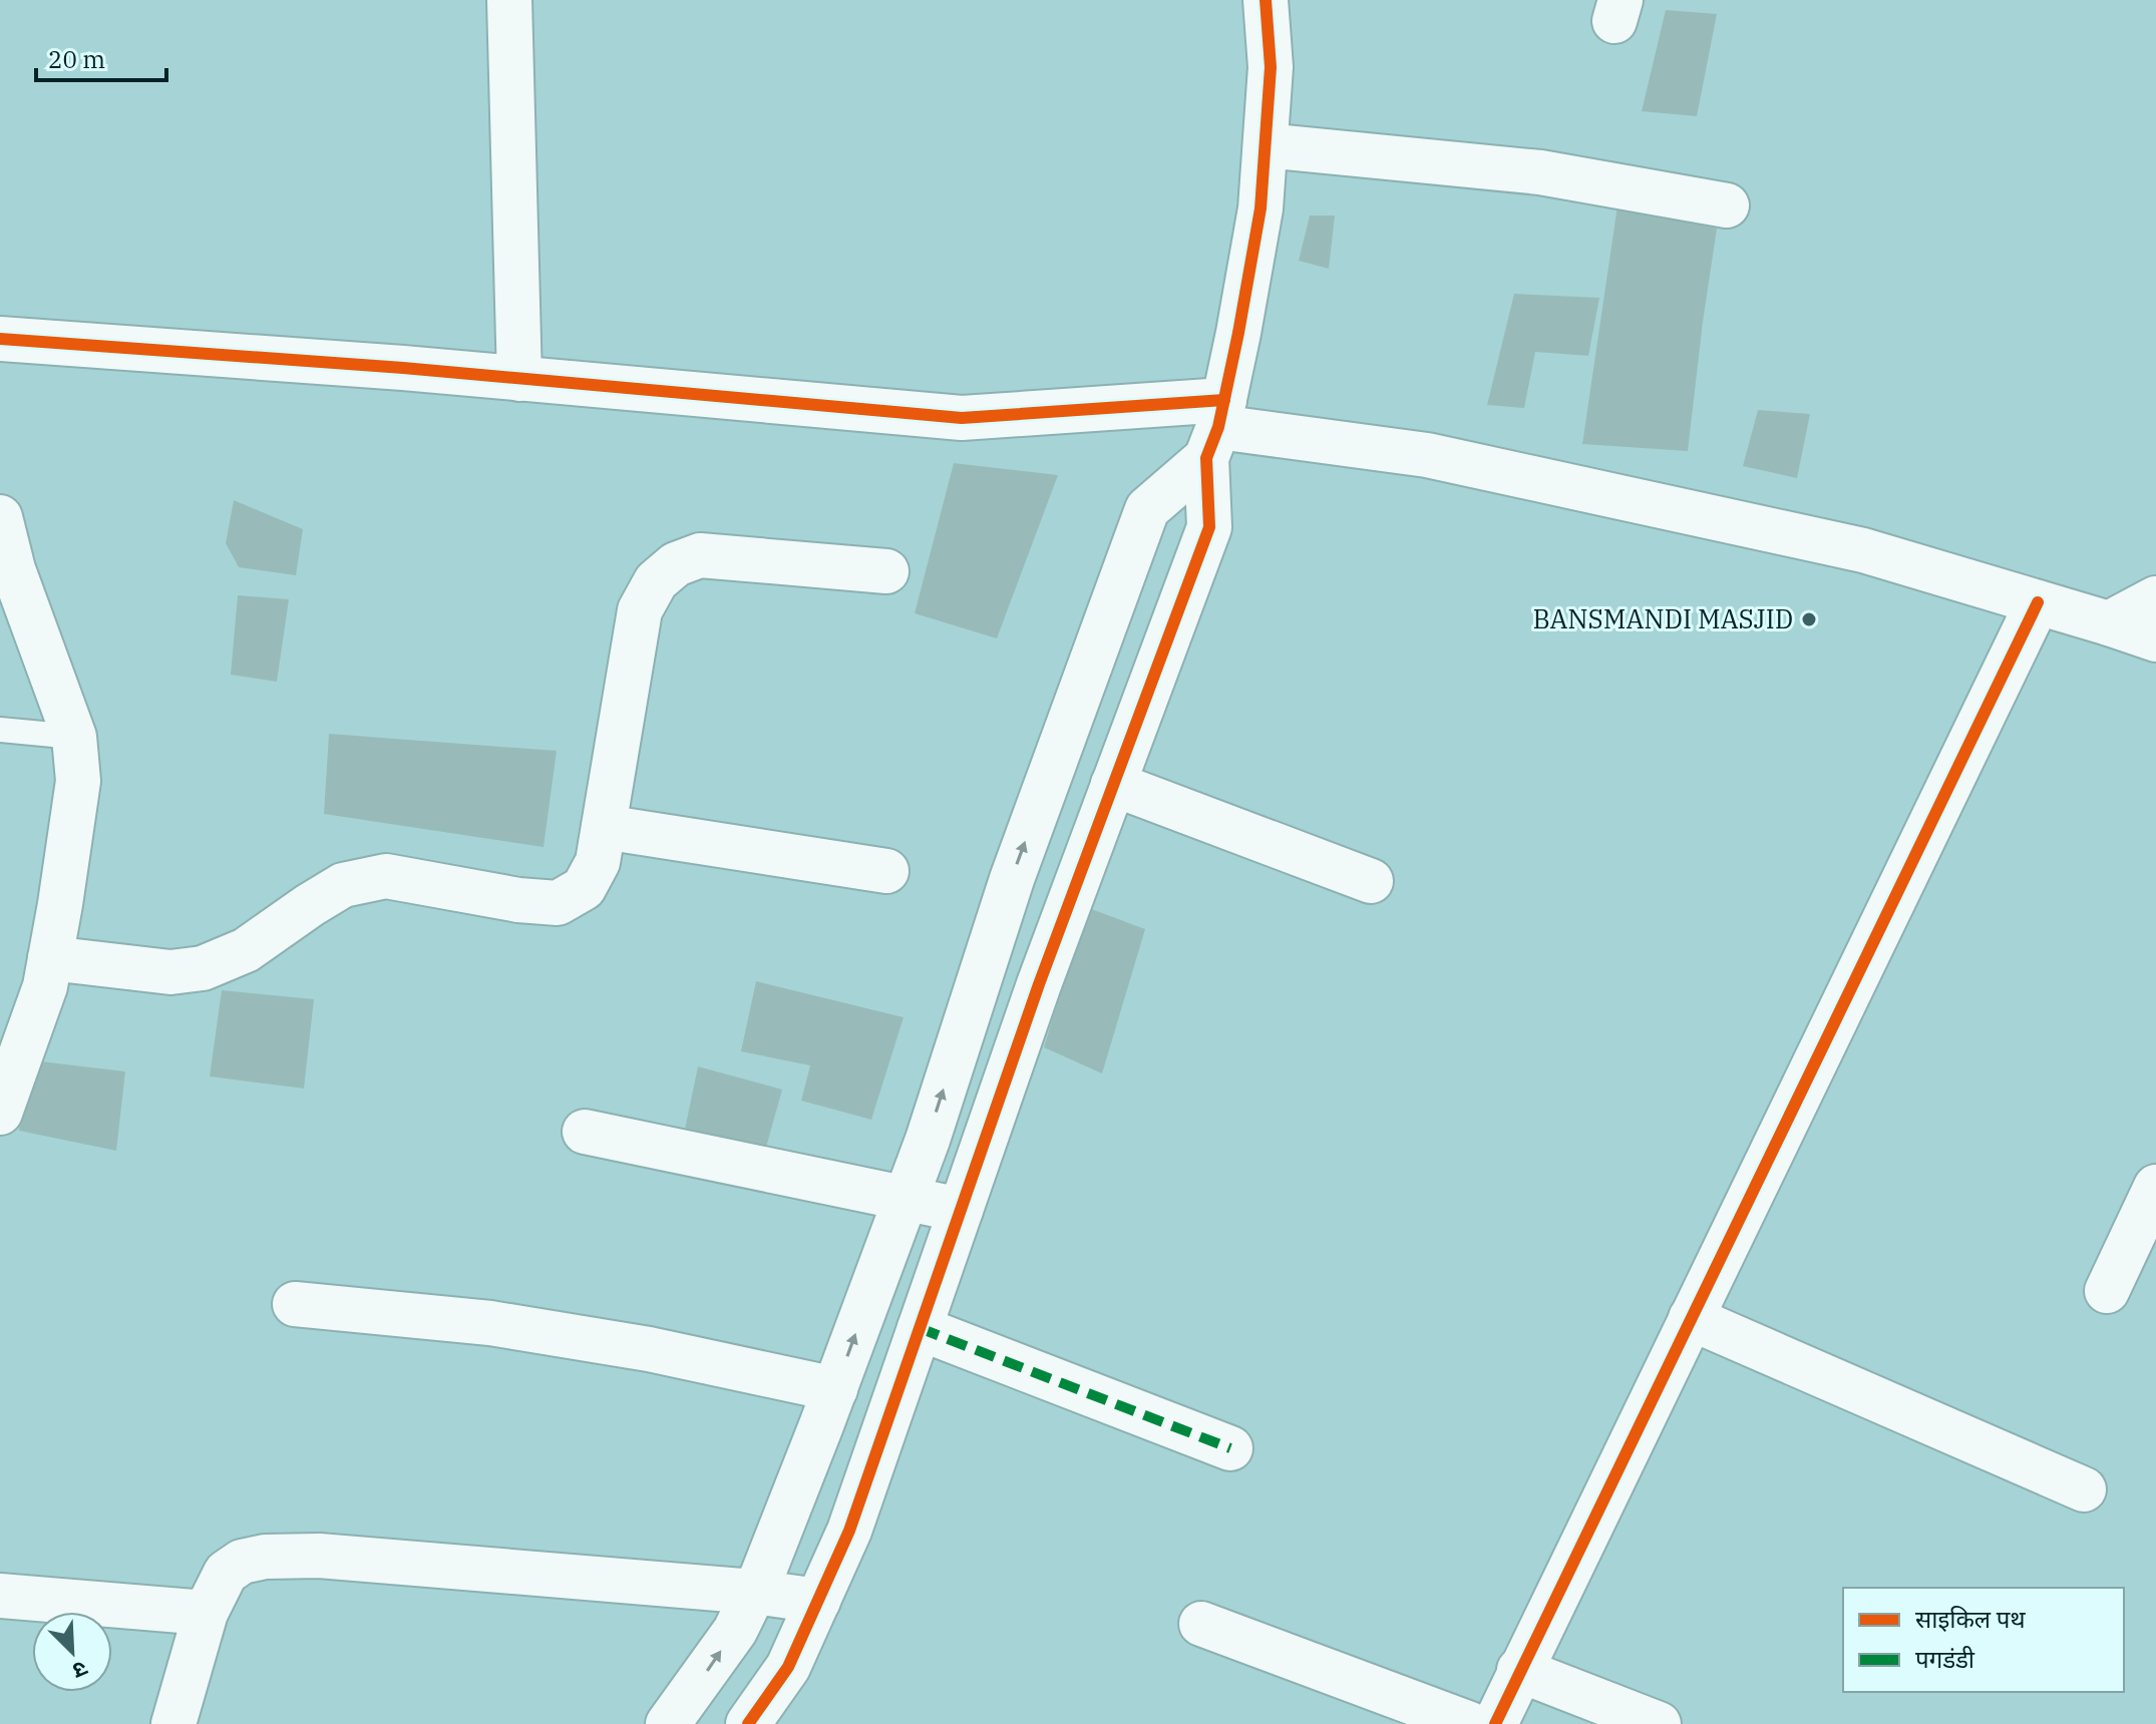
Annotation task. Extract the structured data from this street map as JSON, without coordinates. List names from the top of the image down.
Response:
{
  "places": ["BANSMANDI MASJID"],
  "legend": ["साइकिल पथ", "पगडंडी"],
  "scale_bar": "20 m",
  "north": "bottom right"
}
